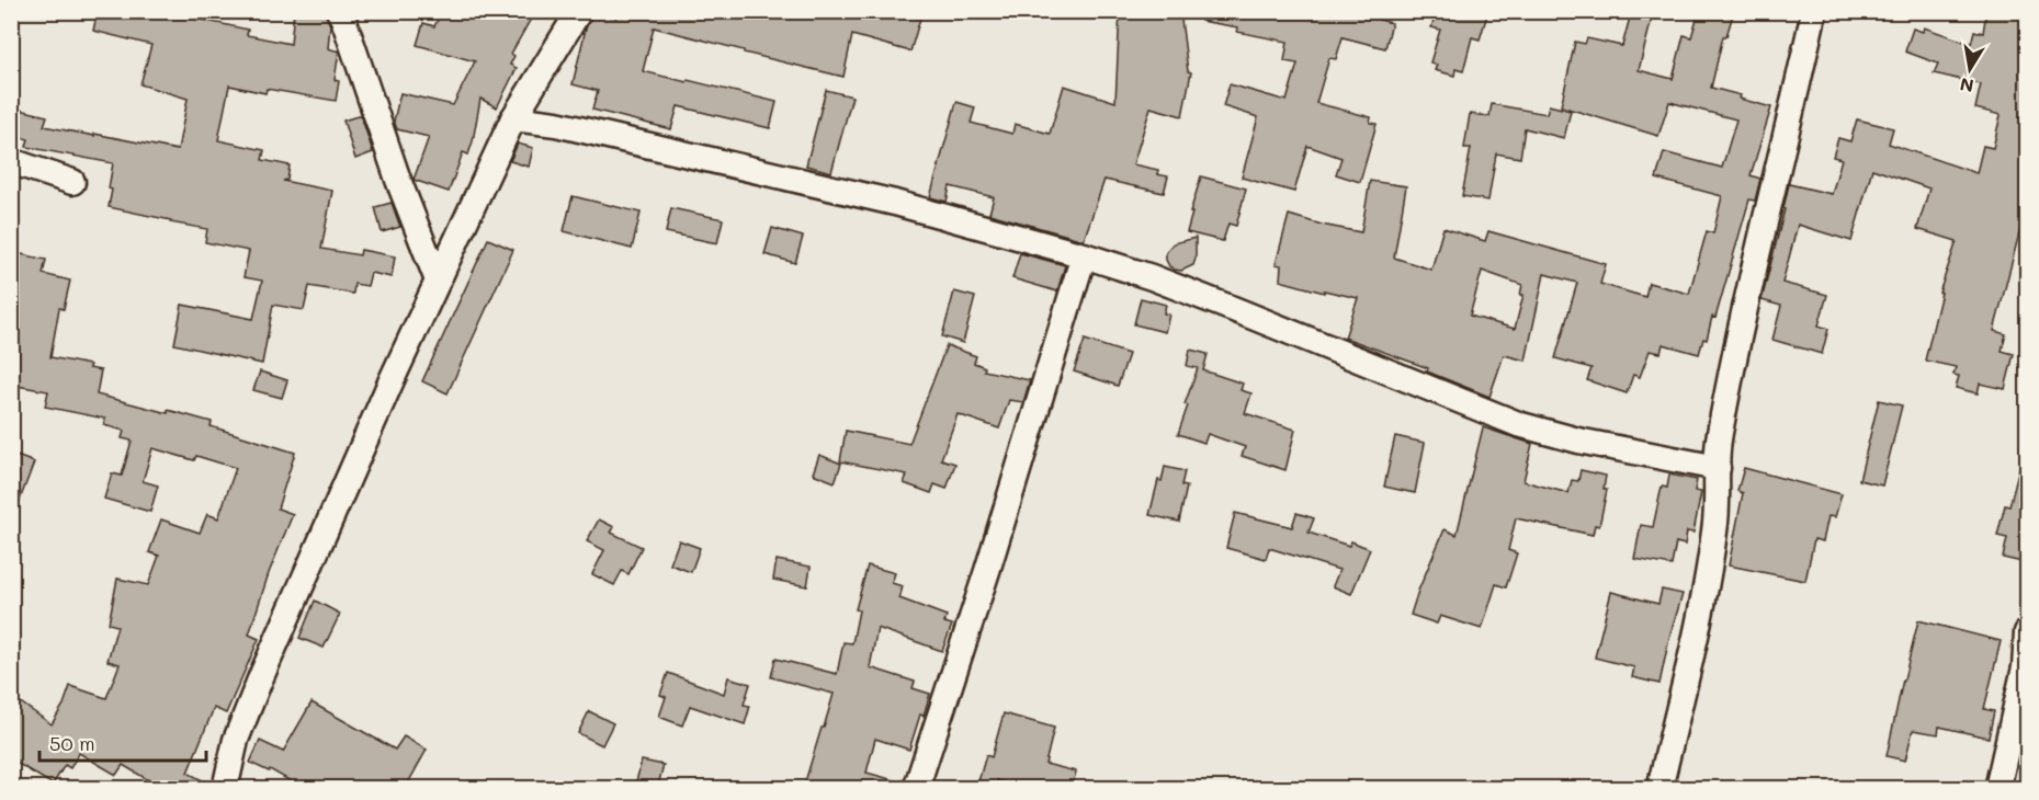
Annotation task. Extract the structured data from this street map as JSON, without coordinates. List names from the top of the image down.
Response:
{
  "scale_bar": "50 m",
  "north": "bottom"
}
